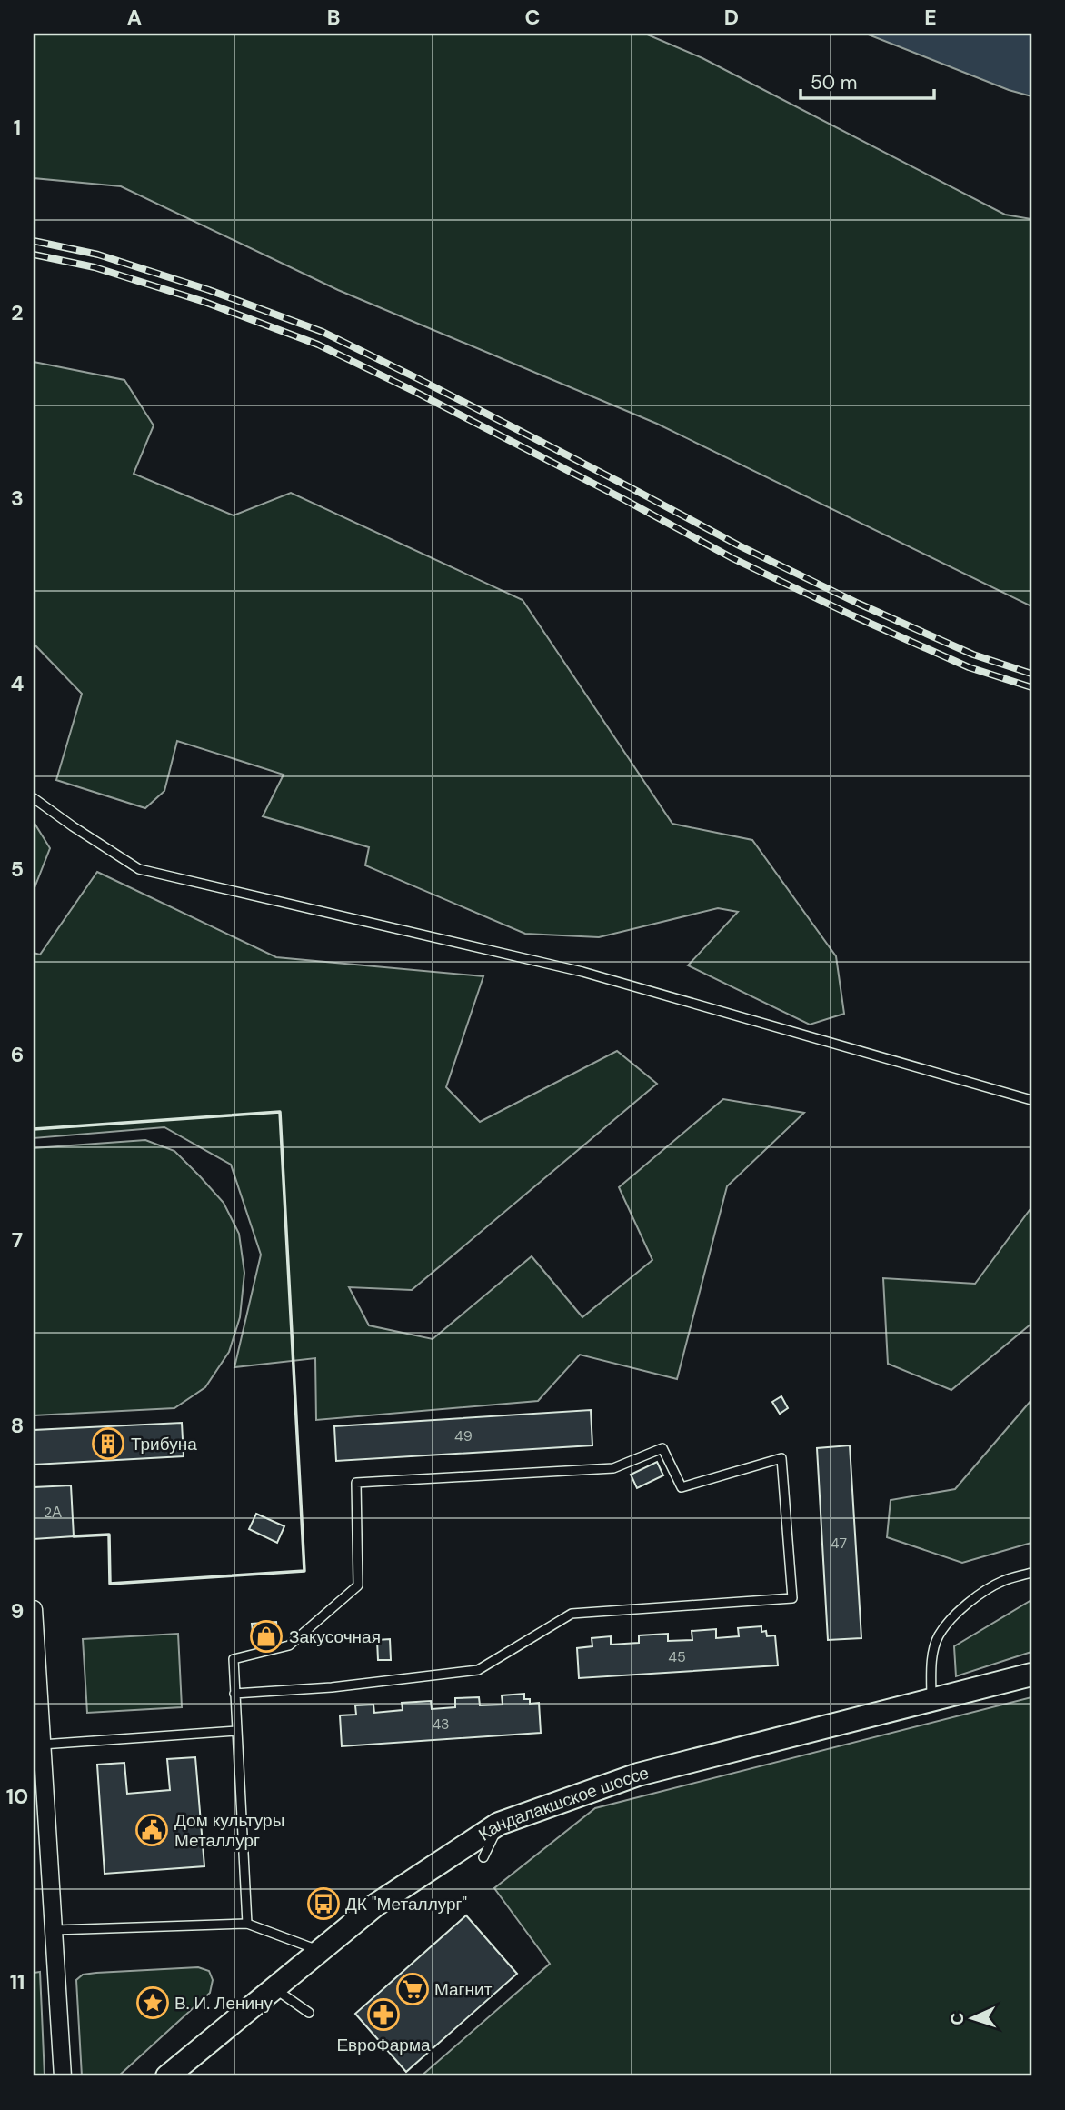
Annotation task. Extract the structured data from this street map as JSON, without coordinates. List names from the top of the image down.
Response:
{
  "streets": {
    "main road": ["Кандалакшское шоссе"]
  },
  "places": {
    "building": ["Трибуна"],
    "shop": ["Закусочная"],
    "public building": ["Дом культуры Металлург"],
    "bus stop": ["ДК \"Металлург\""],
    "supermarket": ["Магнит"],
    "place": ["В. И. Ленину"],
    "pharmacy": ["ЕвроФарма"]
  },
  "house_numbers": [
    "49",
    "2А",
    "47",
    "45",
    "43"
  ],
  "scale_bar": "50 m",
  "north": "left",
  "grid": {
    "columns": [
      "A",
      "B",
      "C",
      "D",
      "E"
    ],
    "rows": [
      "1",
      "2",
      "3",
      "4",
      "5",
      "6",
      "7",
      "8",
      "9",
      "10",
      "11"
    ]
  }
}
